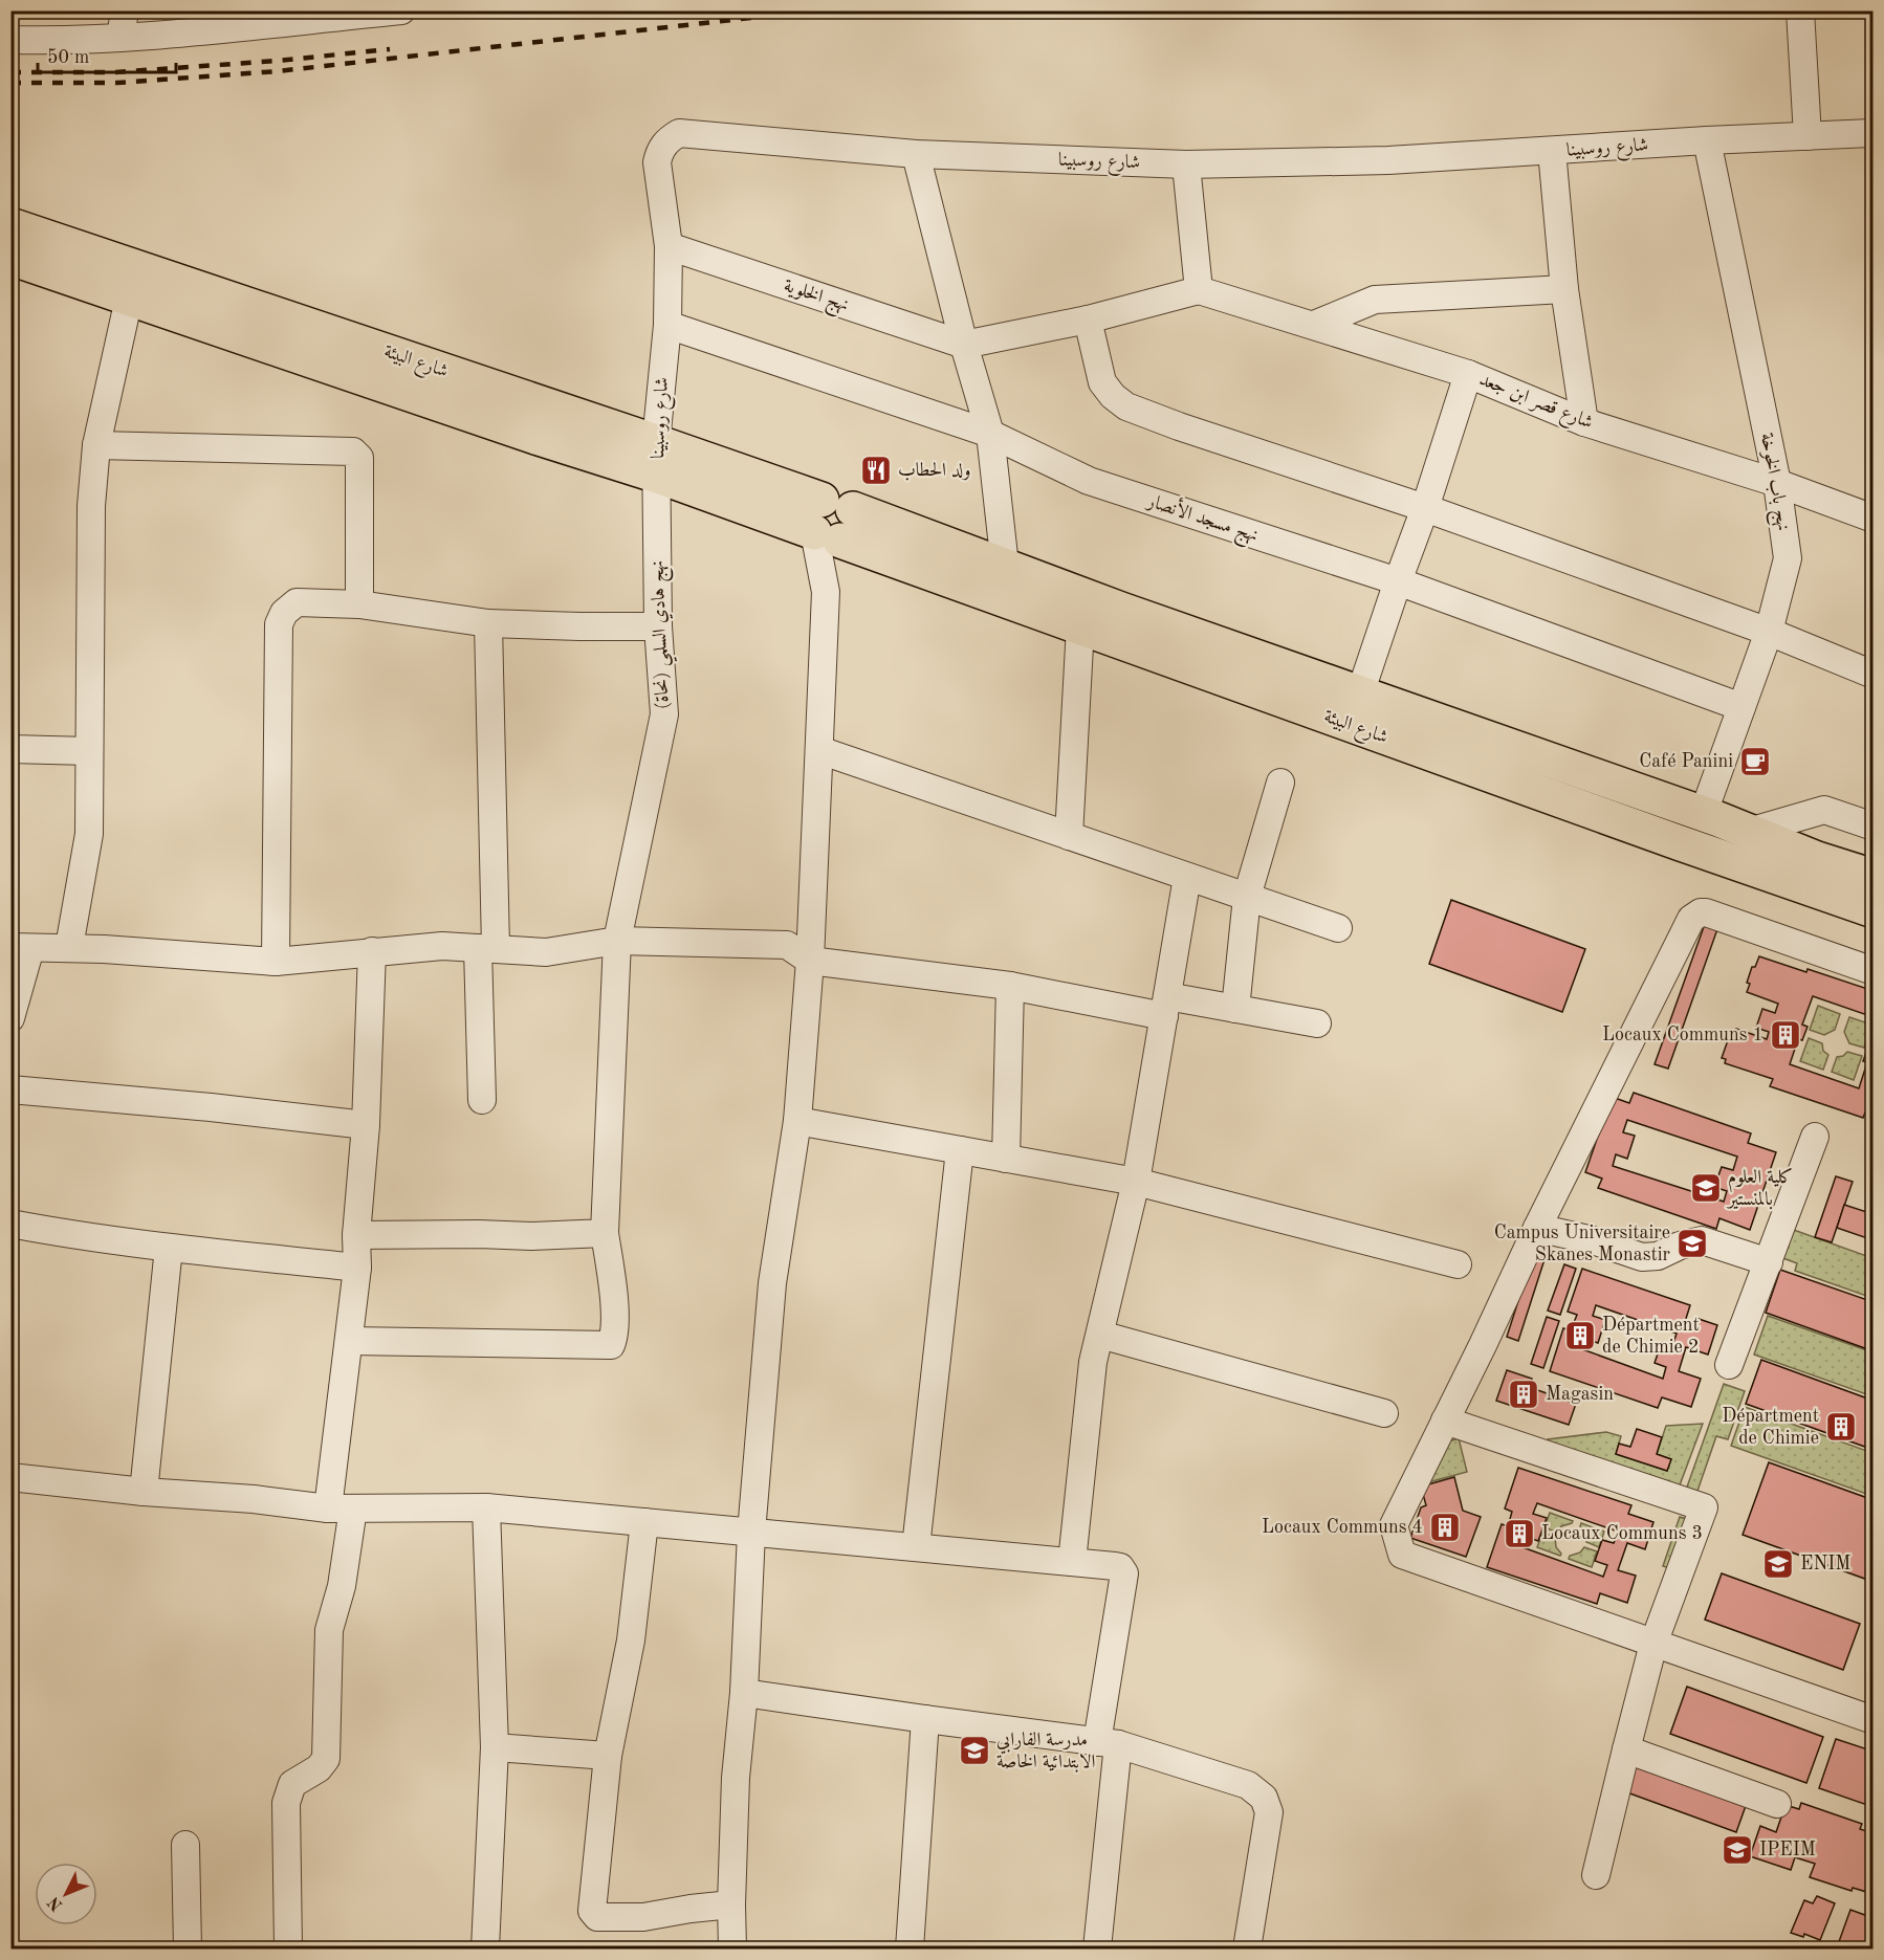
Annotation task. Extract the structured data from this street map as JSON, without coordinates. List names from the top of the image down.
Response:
{
  "streets": {
    "main road": ["شارع البيئة"],
    "street": [
      "شارع روسبينا",
      "نهج الخلوية",
      "شارع قصر ابن جعد",
      "نهج باب الخوخة",
      "نهج مسجد الأنصار",
      "نهج هادي السلمي (نحاة)"
    ]
  },
  "crossings": [
    ["شارع روسبينا", "نهج الخلوية"],
    ["شارع روسبينا", "شارع البيئة"],
    ["شارع روسبينا", "نهج باب الخوخة"],
    ["شارع روسبينا", "نهج مسجد الأنصار"],
    ["شارع روسبينا", "نهج هادي السلمي (نحاة)"],
    ["شارع البيئة", "نهج باب الخوخة"],
    ["شارع البيئة", "نهج هادي السلمي (نحاة)"],
    ["شارع قصر ابن جعد", "نهج باب الخوخة"],
    ["نهج باب الخوخة", "نهج مسجد الأنصار"]
  ],
  "places": {
    "restaurant": ["ولد الحطاب"],
    "cafe": ["Café Panini"],
    "building": [
      "Locaux Communs 1",
      "Départment de Chimie 2",
      "Magasin",
      "Départment de Chimie",
      "Locaux Communs 4",
      "Locaux Communs 3"
    ],
    "school or university": [
      "كلية العلوم بالمنستير",
      "Campus Universitaire Skanes Monastir",
      "ENIM",
      "مدرسة الفارابي الابتدائية الخاصة",
      "IPEIM"
    ]
  },
  "scale_bar": "50 m",
  "north": "bottom left"
}
